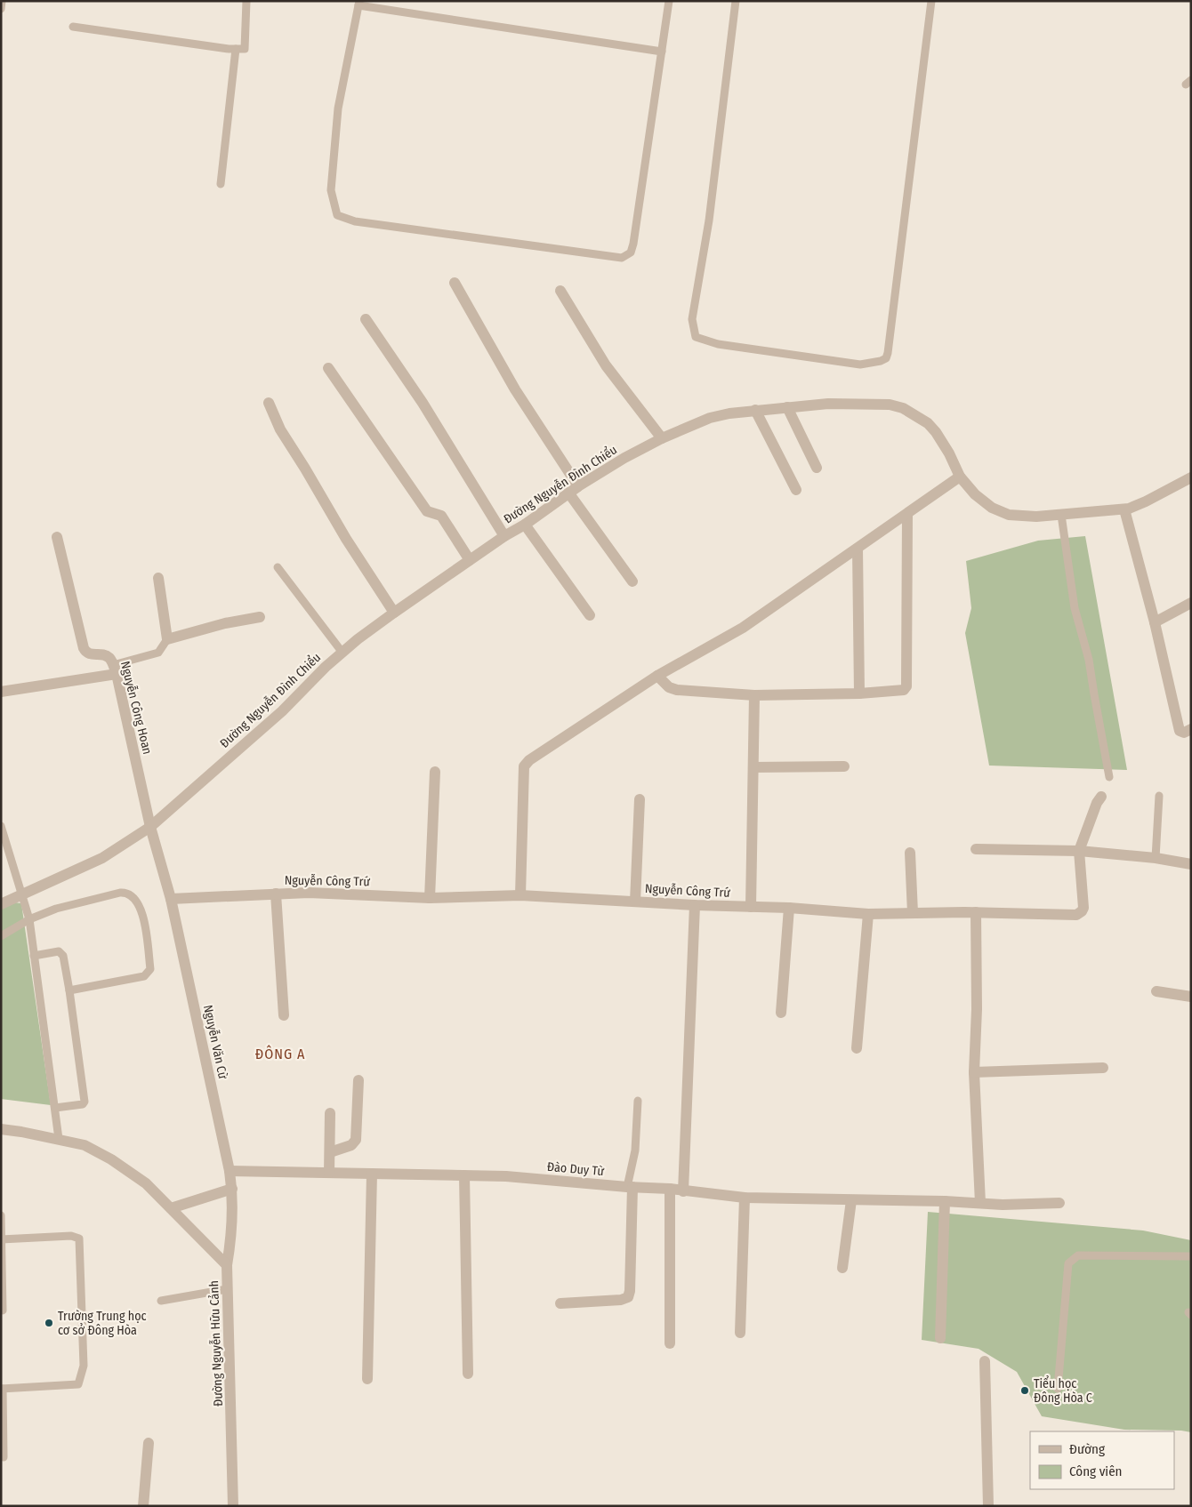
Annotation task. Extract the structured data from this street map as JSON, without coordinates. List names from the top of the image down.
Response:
{
  "streets": {
    "street": [
      "Đường Nguyễn Đình Chiểu",
      "Nguyễn Công Hoan",
      "Nguyễn Công Trứ",
      "Nguyễn Văn Cừ",
      "Đào Duy Từ",
      "Đường Nguyễn Hữu Cảnh"
    ]
  },
  "crossings": [
    ["Đường Nguyễn Đình Chiểu", "Nguyễn Công Hoan"],
    ["Đường Nguyễn Đình Chiểu", "Nguyễn Văn Cừ"],
    ["Nguyễn Công Hoan", "Nguyễn Văn Cừ"],
    ["Nguyễn Công Trứ", "Nguyễn Văn Cừ"],
    ["Nguyễn Văn Cừ", "Đào Duy Từ"],
    ["Nguyễn Văn Cừ", "Đường Nguyễn Hữu Cảnh"]
  ],
  "districts": ["ĐÔNG A"],
  "places": ["Trường Trung học cơ sở Đông Hòa", "Tiểu học Đông Hòa C"],
  "legend": ["Đường", "Công viên"]
}
